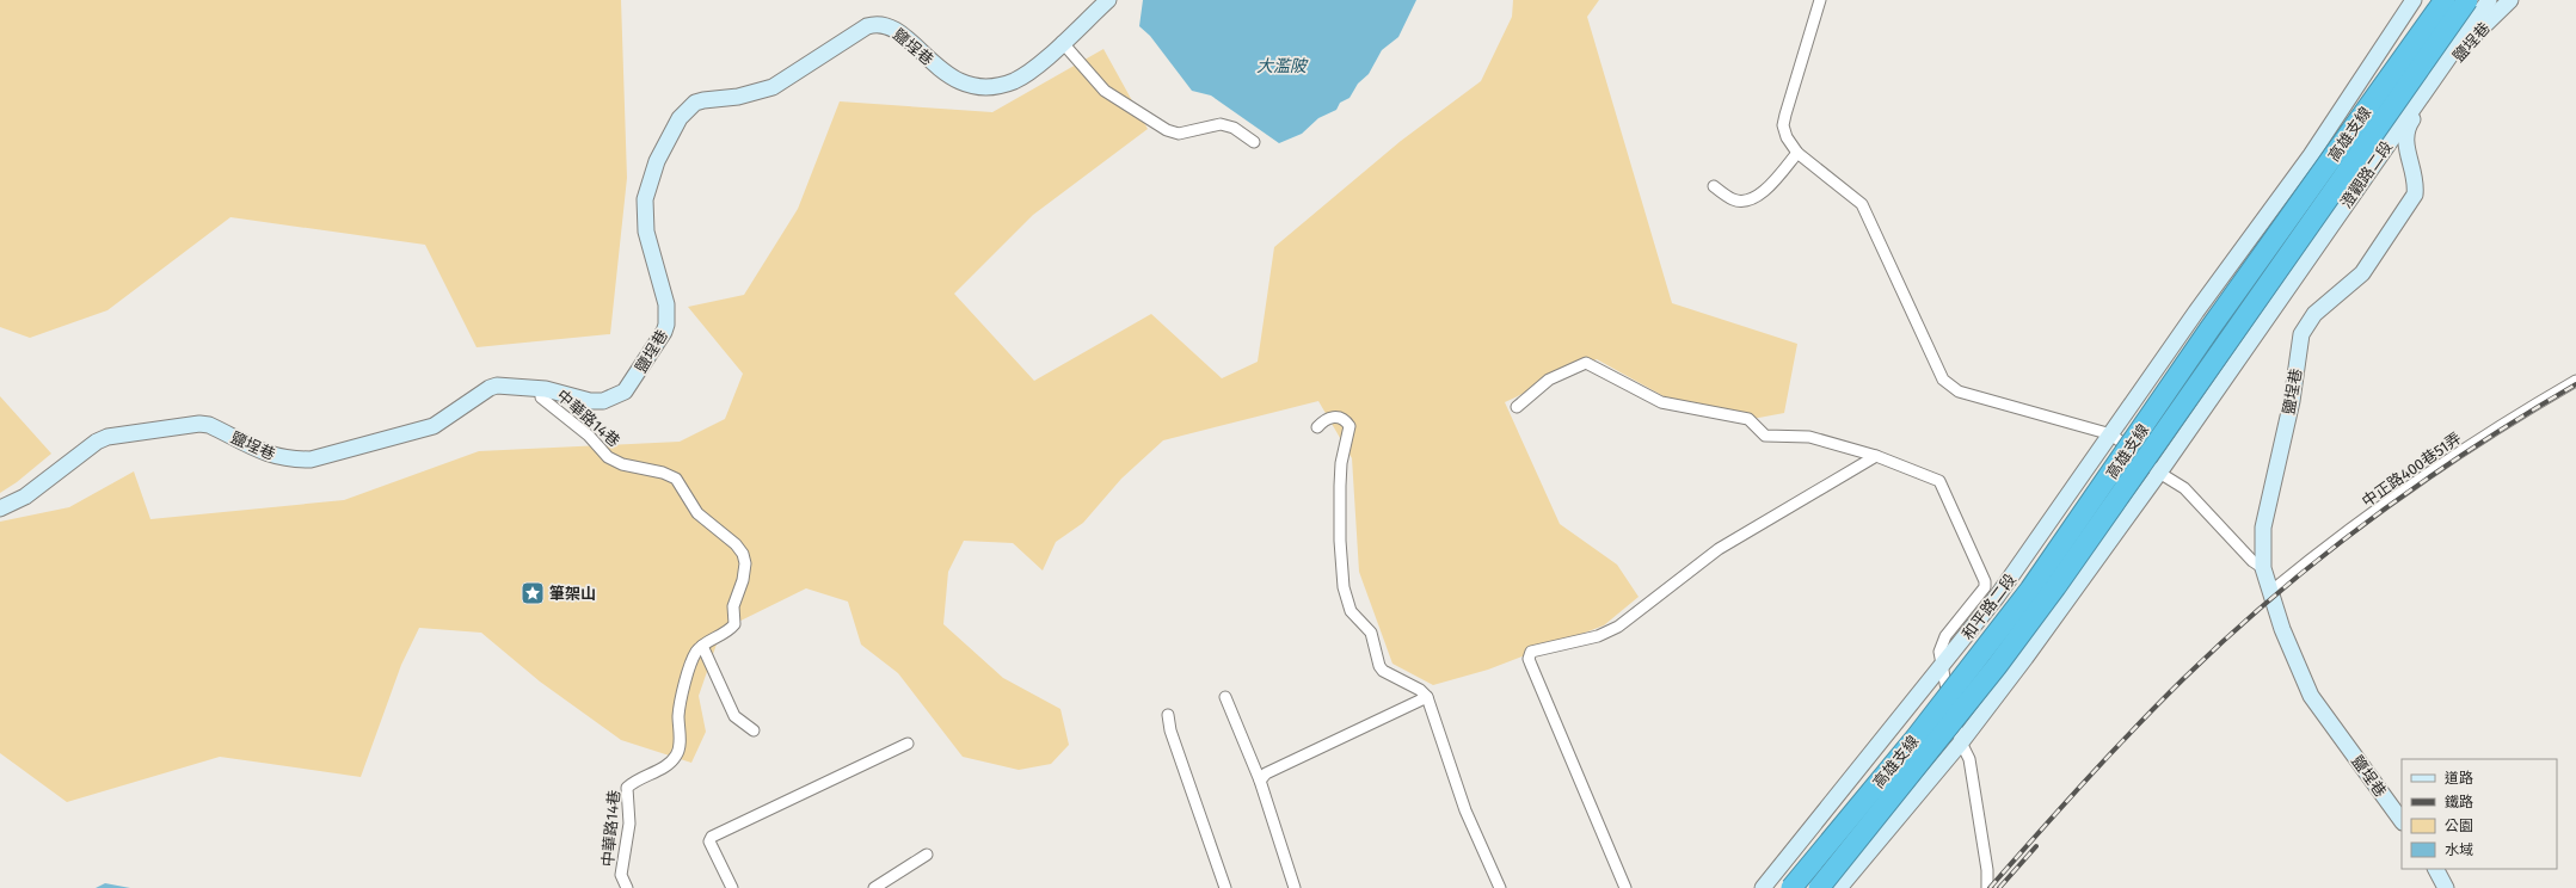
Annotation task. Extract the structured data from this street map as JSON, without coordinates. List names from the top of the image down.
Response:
{
  "streets": {
    "highway": ["高雄支線"],
    "street": [
      "鹽埕巷",
      "澄觀路二段",
      "中華路14巷",
      "中正路400巷51弄",
      "和平路二段"
    ]
  },
  "crossings": [
    ["鹽埕巷", "中華路14巷"],
    ["鹽埕巷", "中正路400巷51弄"]
  ],
  "water": ["大濫陂"],
  "places": {
    "place": ["筆架山"]
  },
  "legend": [
    "道路",
    "鐵路",
    "公園",
    "水域"
  ]
}
